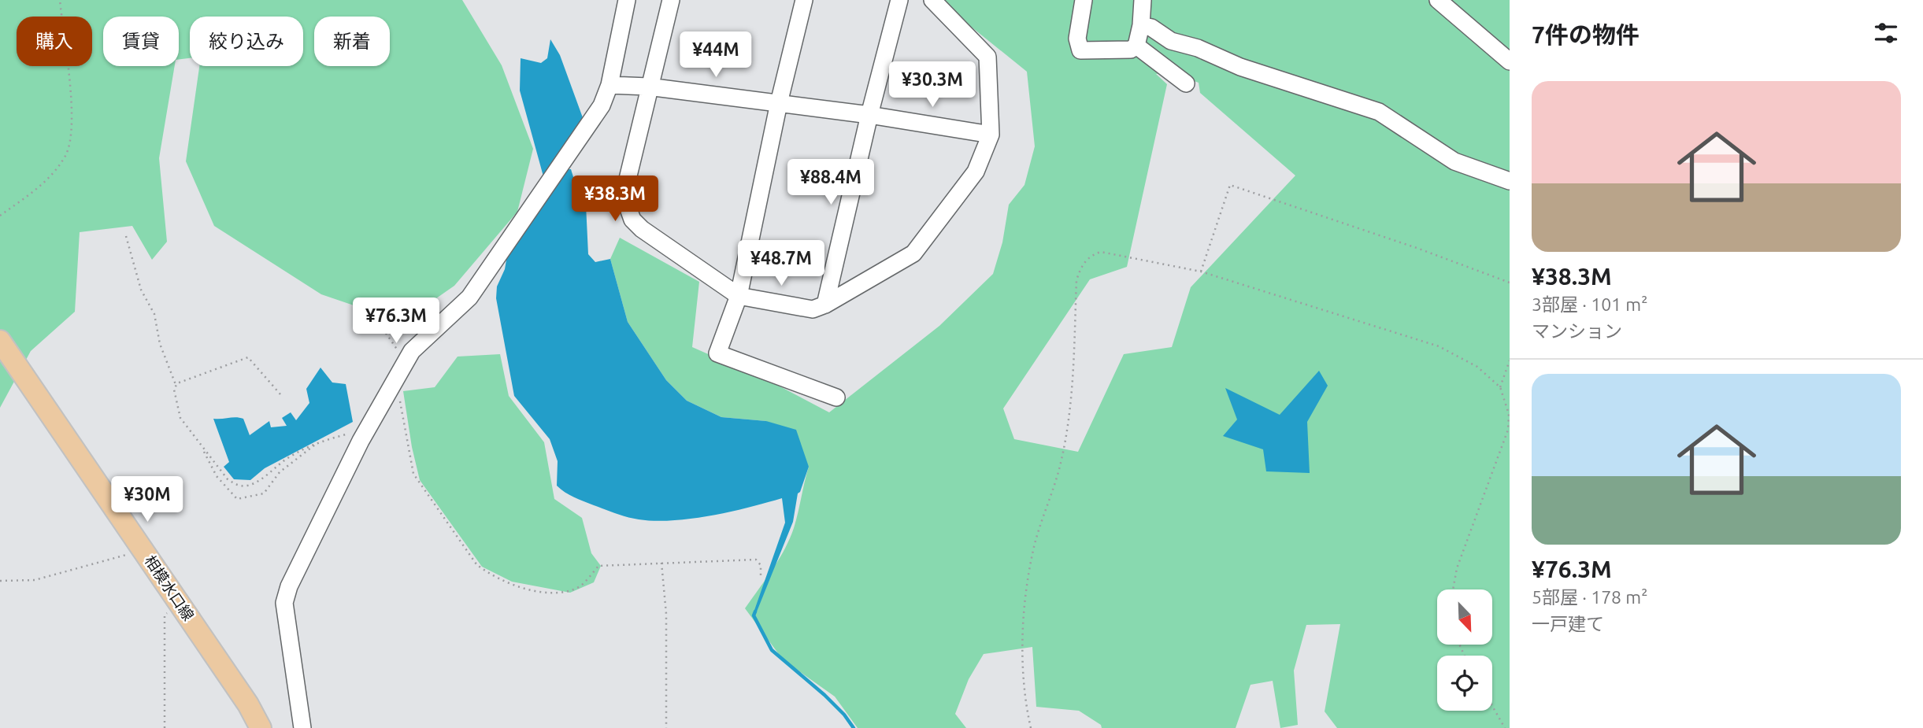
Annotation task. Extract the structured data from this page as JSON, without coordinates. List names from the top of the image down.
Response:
{
  "streets": {
    "main road": ["相模水口線"]
  },
  "north": "bottom right",
  "page": {
    "heading": "7件の物件",
    "chip": [
      "購入",
      "賃貸",
      "絞り込み",
      "新着"
    ],
    "price": [
      "¥44M",
      "¥30.3M",
      "¥88.4M",
      "¥38.3M",
      "¥48.7M",
      "¥76.3M",
      "¥30M"
    ],
    "list": [
      {
        "name": "¥38.3M",
        "note": "3部屋 · 101 m² · マンション"
      },
      {
        "name": "¥76.3M",
        "note": "5部屋 · 178 m² · 一戸建て"
      }
    ]
  }
}
